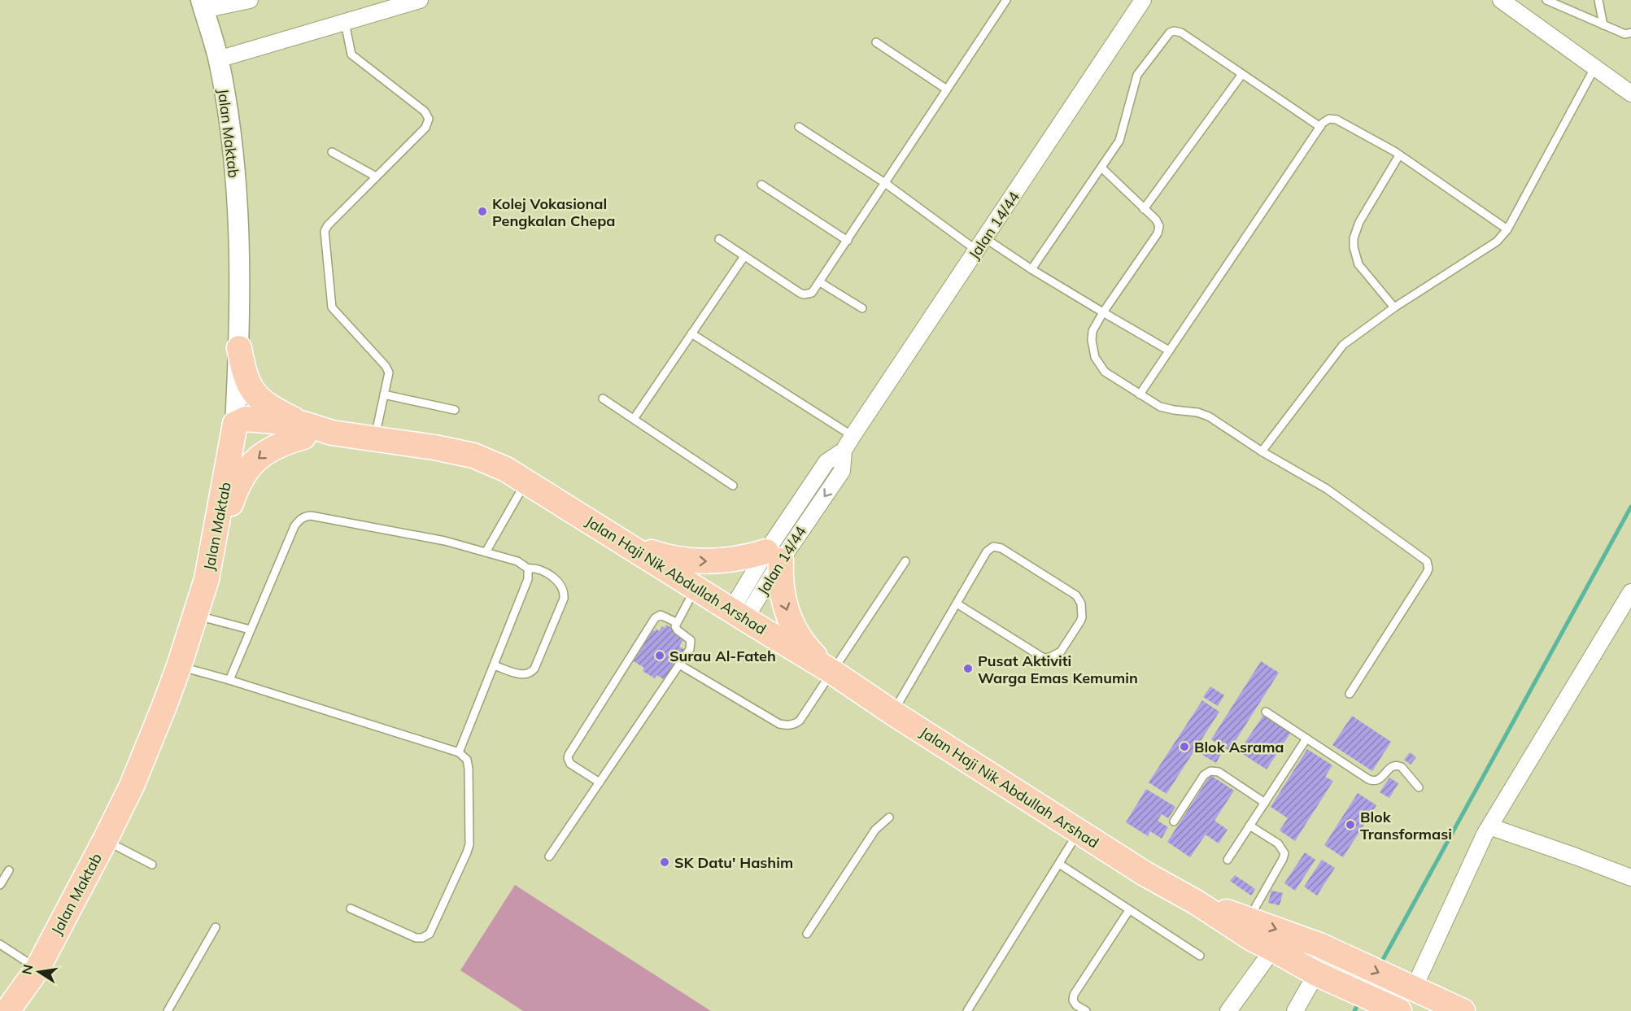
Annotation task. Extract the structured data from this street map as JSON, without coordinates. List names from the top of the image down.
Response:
{
  "streets": {
    "main road": ["Jalan Maktab", "Jalan Haji Nik Abdullah Arshad"],
    "street": ["Jalan 14/44"]
  },
  "crossings": [
    ["Jalan Maktab", "Jalan Haji Nik Abdullah Arshad"],
    ["Jalan 14/44", "Jalan Haji Nik Abdullah Arshad"]
  ],
  "places": [
    "Kolej Vokasional Pengkalan Chepa",
    "Surau Al-Fateh",
    "Pusat Aktiviti Warga Emas Kemumin",
    "Blok Asrama",
    "Blok Transformasi",
    "SK Datu' Hashim"
  ],
  "north": "left"
}
